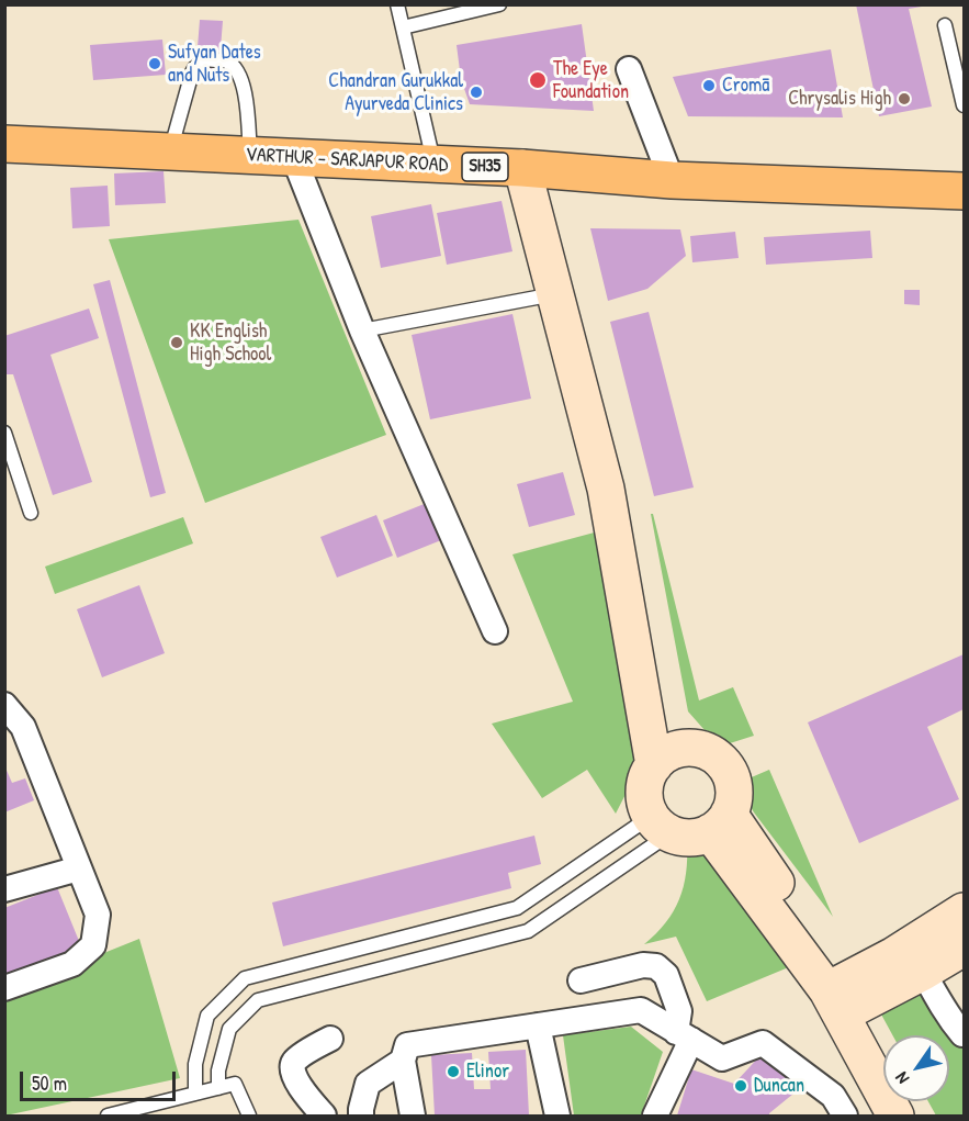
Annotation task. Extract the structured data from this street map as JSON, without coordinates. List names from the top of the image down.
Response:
{
  "streets": {
    "main road": ["VARTHUR - SARJAPUR ROAD", "SH35"]
  },
  "places": [
    "Sufyan Dates and Nuts",
    "The Eye Foundation",
    "Cromā",
    "Chandran Gurukkal Ayurveda Clinics",
    "Chrysalis High",
    "KK English High School",
    "Elinor",
    "Duncan"
  ],
  "scale_bar": "50 m",
  "north": "bottom left"
}
